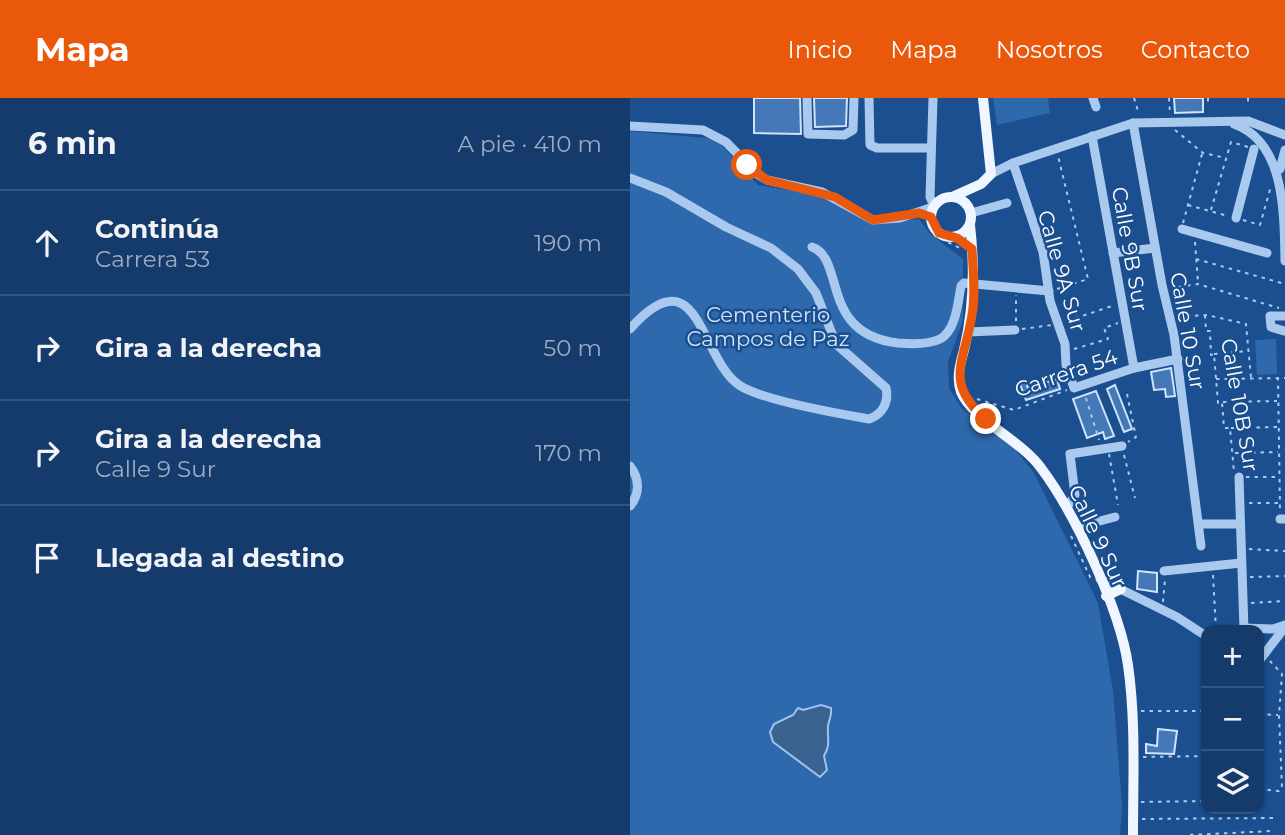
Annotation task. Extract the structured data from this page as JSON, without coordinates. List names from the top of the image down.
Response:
{
  "streets": {
    "main road": ["Calle 9 Sur"],
    "street": [
      "Calle 9B Sur",
      "Calle 9A Sur",
      "Calle 10 Sur",
      "Carrera 54",
      "Calle 10B Sur"
    ]
  },
  "crossings": [
    ["Calle 9B Sur", "Carrera 54"],
    ["Calle 9A Sur", "Carrera 54"],
    ["Calle 10 Sur", "Carrera 54"]
  ],
  "parks": ["Cementerio Campos de Paz"],
  "page": {
    "header": "Mapa",
    "nav": [
      "Inicio",
      "Mapa",
      "Nosotros",
      "Contacto"
    ],
    "heading": ["6 min", "A pie · 410 m"],
    "list": [
      ["Continúa", "Carrera 53", "190 m"],
      ["Gira a la derecha", "50 m"],
      ["Gira a la derecha", "Calle 9 Sur", "170 m"],
      "Llegada al destino"
    ],
    "map_buttons": ["+", "−"]
  }
}
